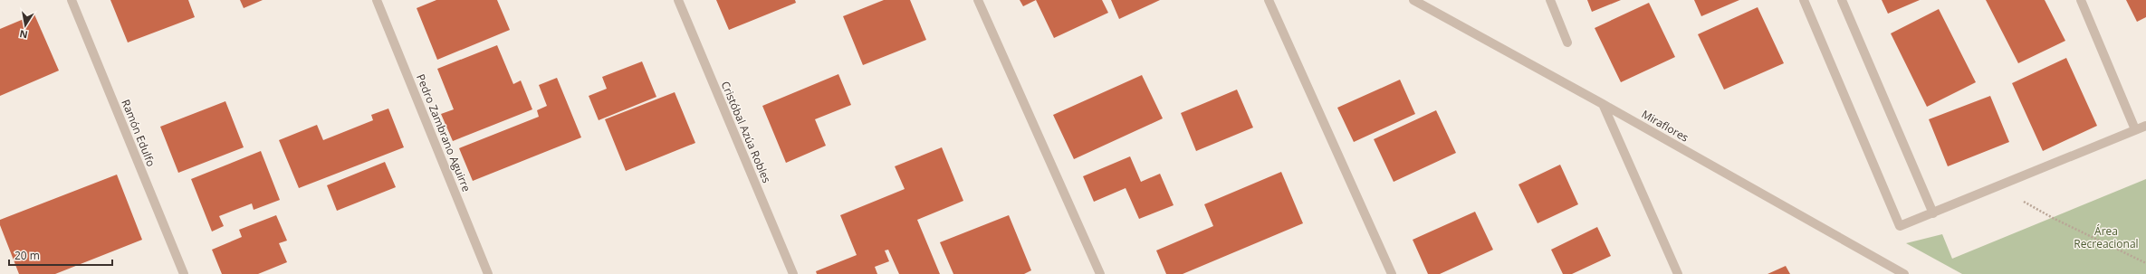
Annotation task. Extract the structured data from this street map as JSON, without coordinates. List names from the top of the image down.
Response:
{
  "streets": {
    "street": [
      "Miraflores",
      "Cristóbal Azúa Robles",
      "Ramón Edulfo",
      "Pedro Zambrano Aguirre"
    ]
  },
  "parks": ["Área Recreacional"],
  "scale_bar": "20 m",
  "north": "bottom"
}
